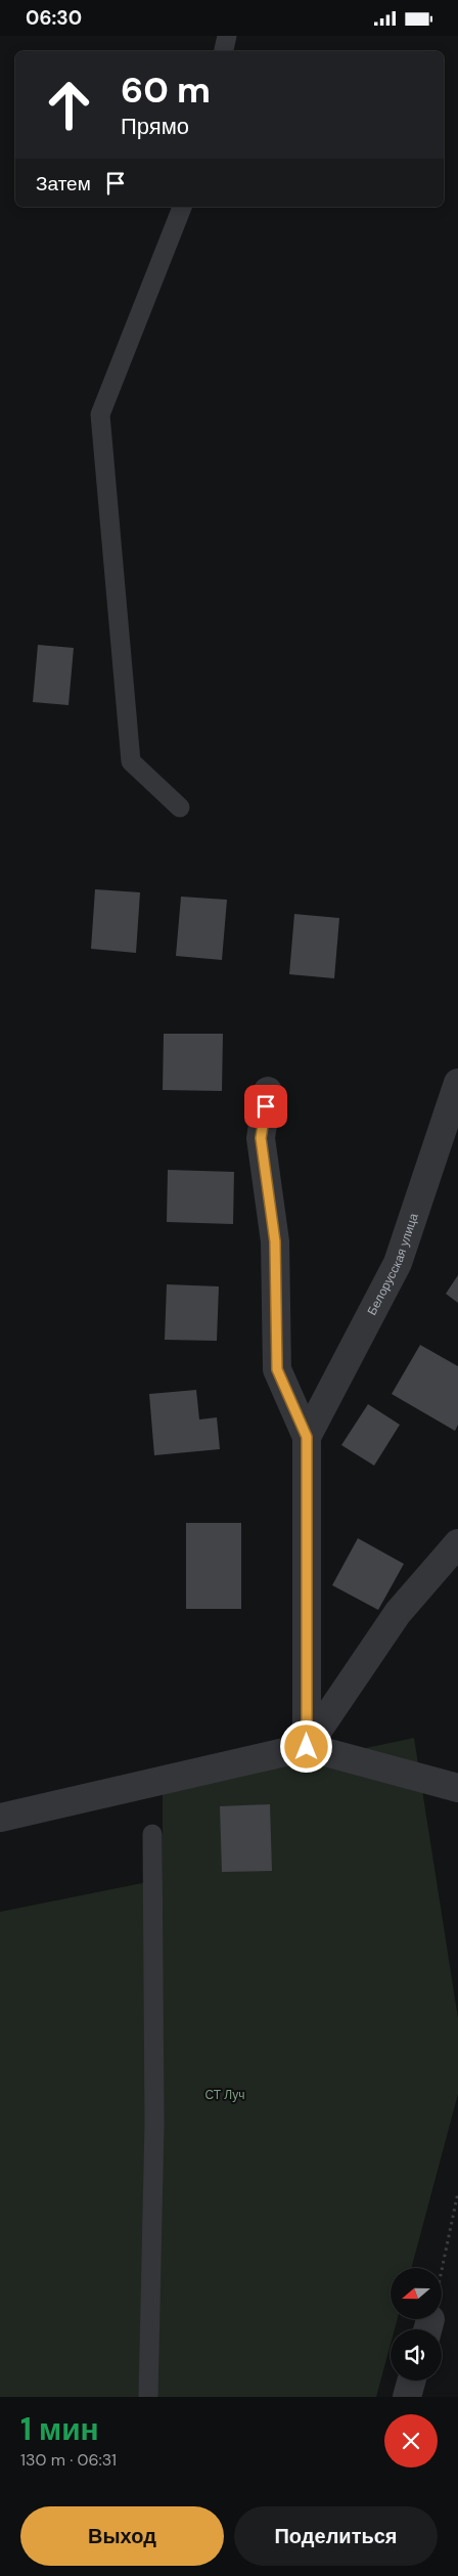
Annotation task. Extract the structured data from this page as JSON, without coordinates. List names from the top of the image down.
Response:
{
  "streets": {
    "street": ["Белорусская улица"]
  },
  "parks": ["СТ Луч"],
  "north": "left",
  "page": {
    "status": "06:30",
    "turn": ["60 m", "Прямо"],
    "then": "Затем",
    "heading": ["1 мин", "130 m · 06:31"],
    "buttons": ["Выход", "Поделиться"]
  }
}
